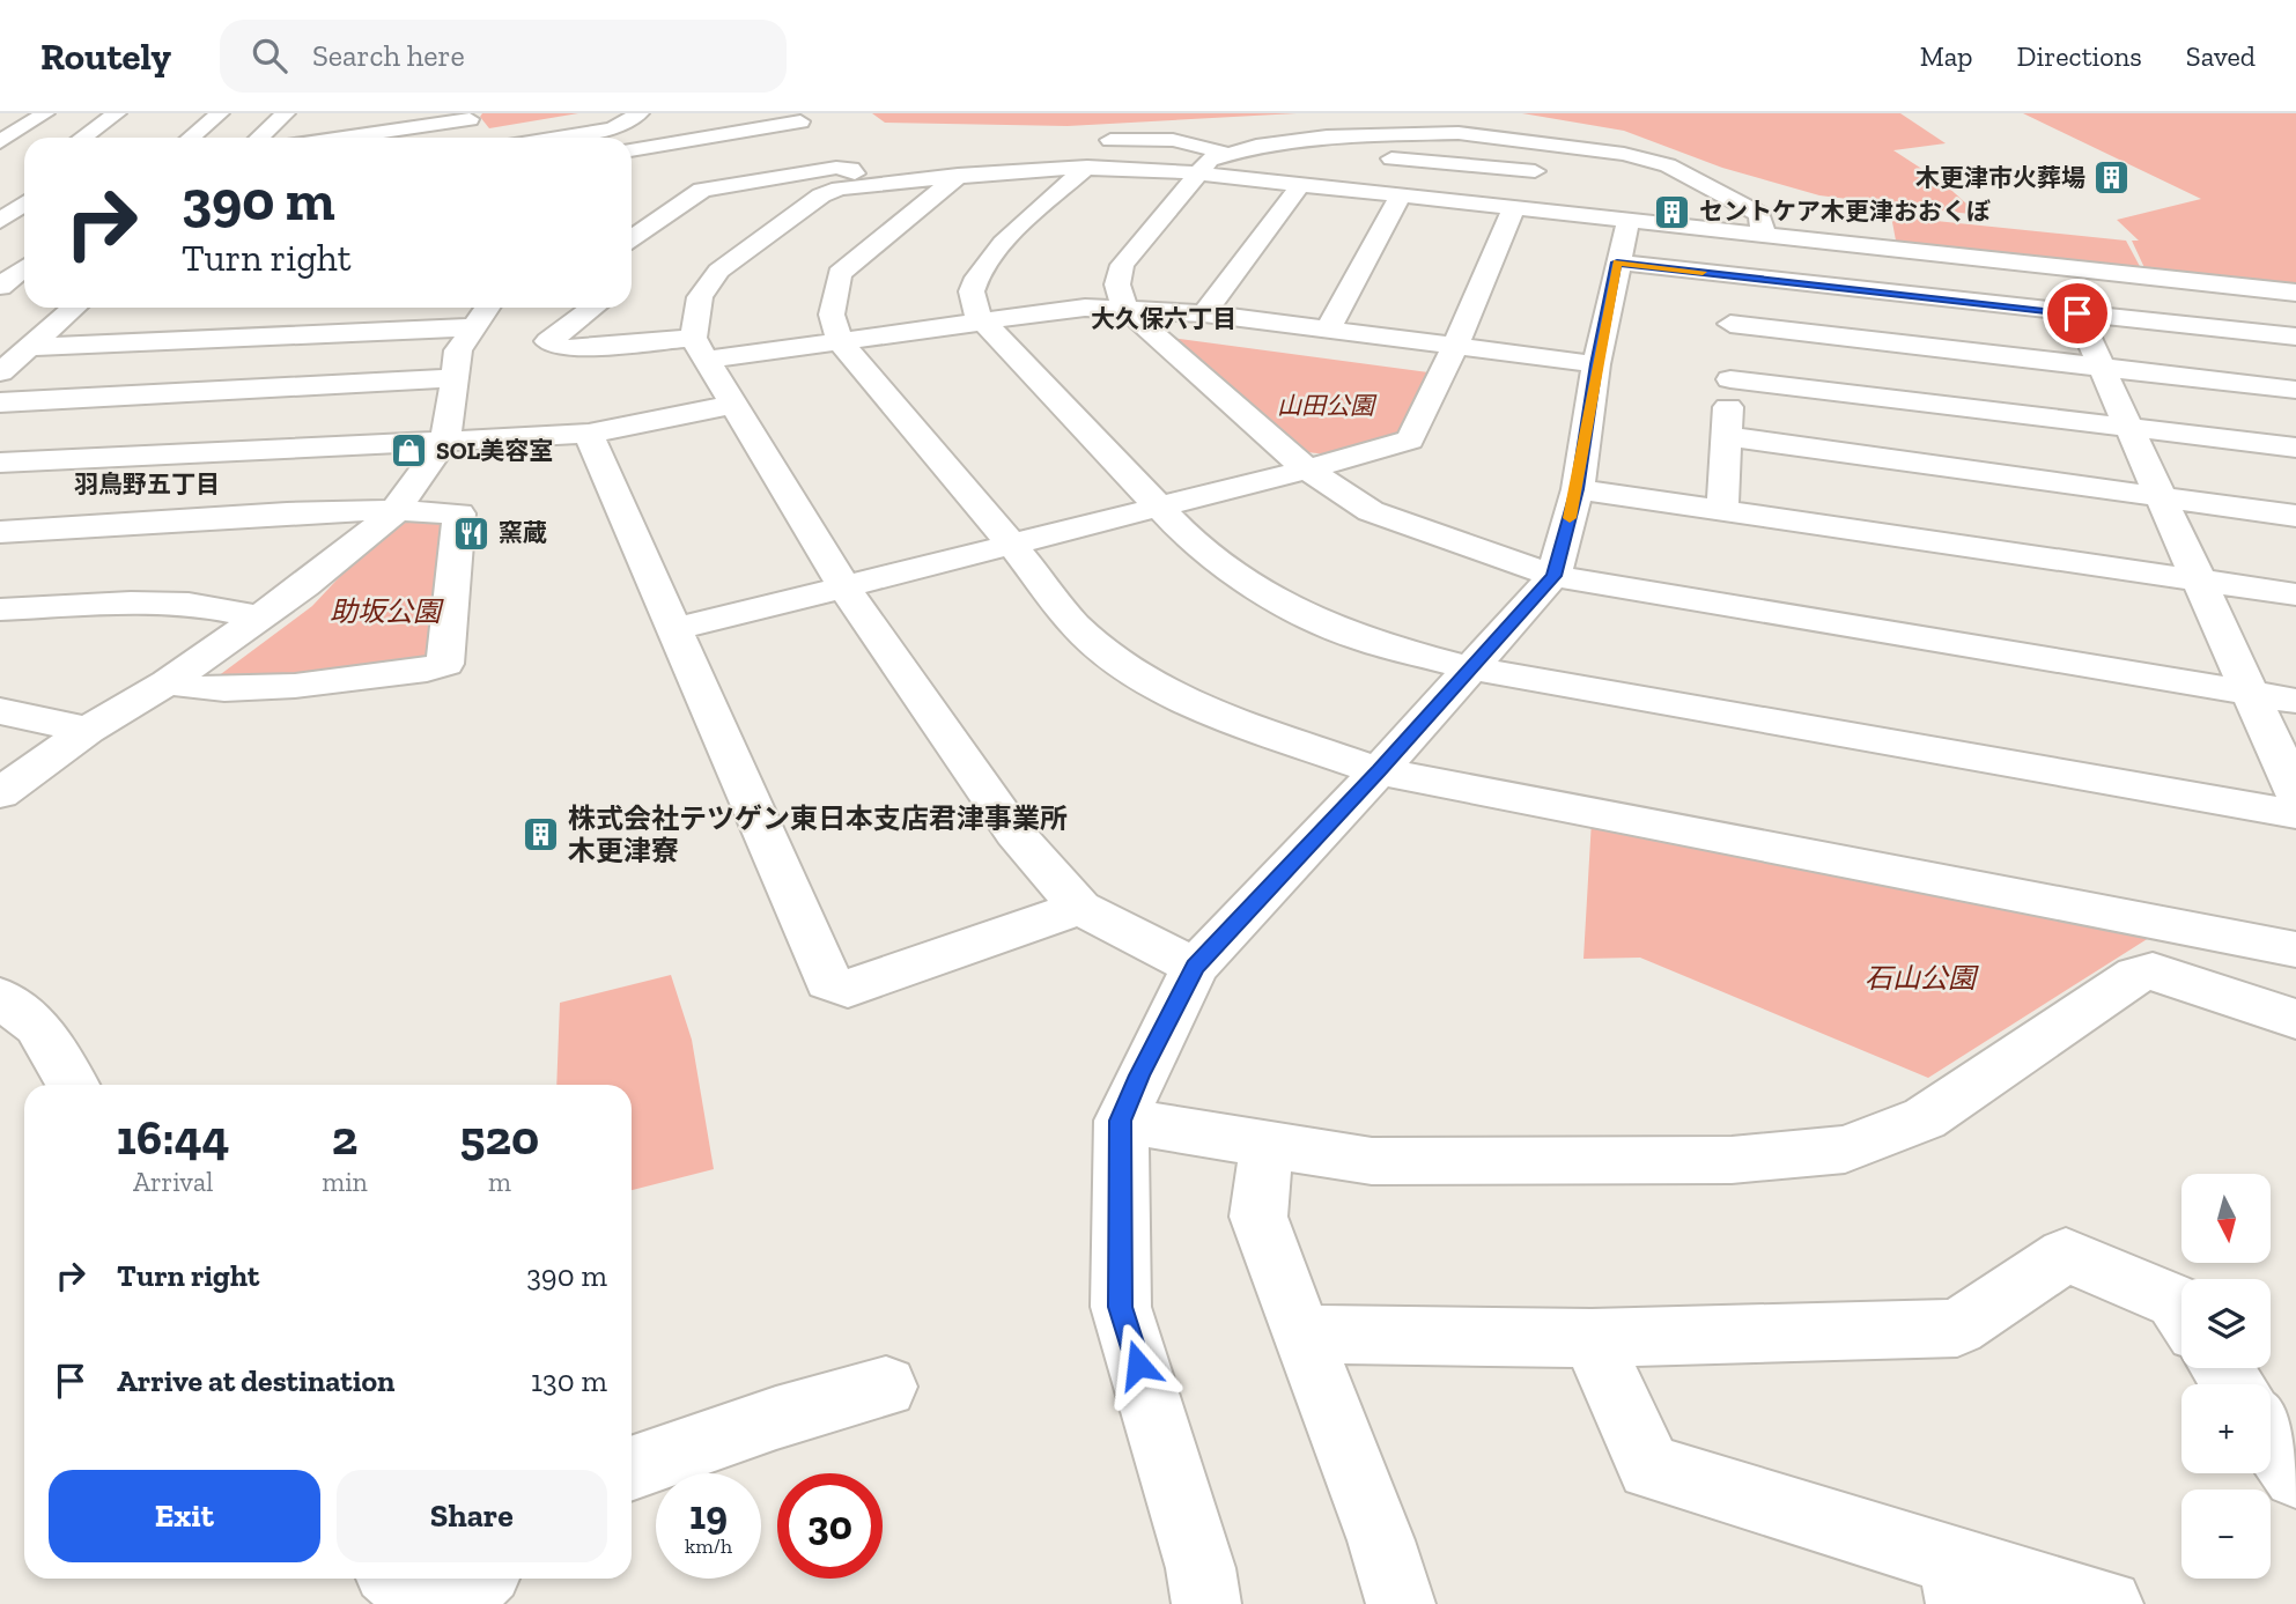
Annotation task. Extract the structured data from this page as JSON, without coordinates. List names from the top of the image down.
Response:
{
  "districts": ["大久保六丁目", "羽鳥野五丁目"],
  "parks": ["山田公園", "助坂公園", "石山公園"],
  "places": {
    "building": ["木更津市火葬場", "セントケア木更津おおくぼ", "株式会社テツゲン東日本支店君津事業所 木更津寮"],
    "shop": ["SOL美容室"],
    "restaurant": ["窯蔵"]
  },
  "north": "bottom",
  "page": {
    "header": "Routely",
    "search": "Search here",
    "nav": ["Map", "Directions", "Saved"],
    "turn": ["390 m", "Turn right"],
    "eta": [
      "16:44",
      "Arrival",
      "2",
      "min",
      "520",
      "m"
    ],
    "map_buttons": ["+", "−"],
    "list": [
      {
        "name": "Turn right",
        "value": "390 m"
      },
      {
        "name": "Arrive at destination",
        "value": "130 m"
      }
    ],
    "buttons": ["Exit", "Share"],
    "speed": "19 km/h",
    "limit": "30"
  }
}
